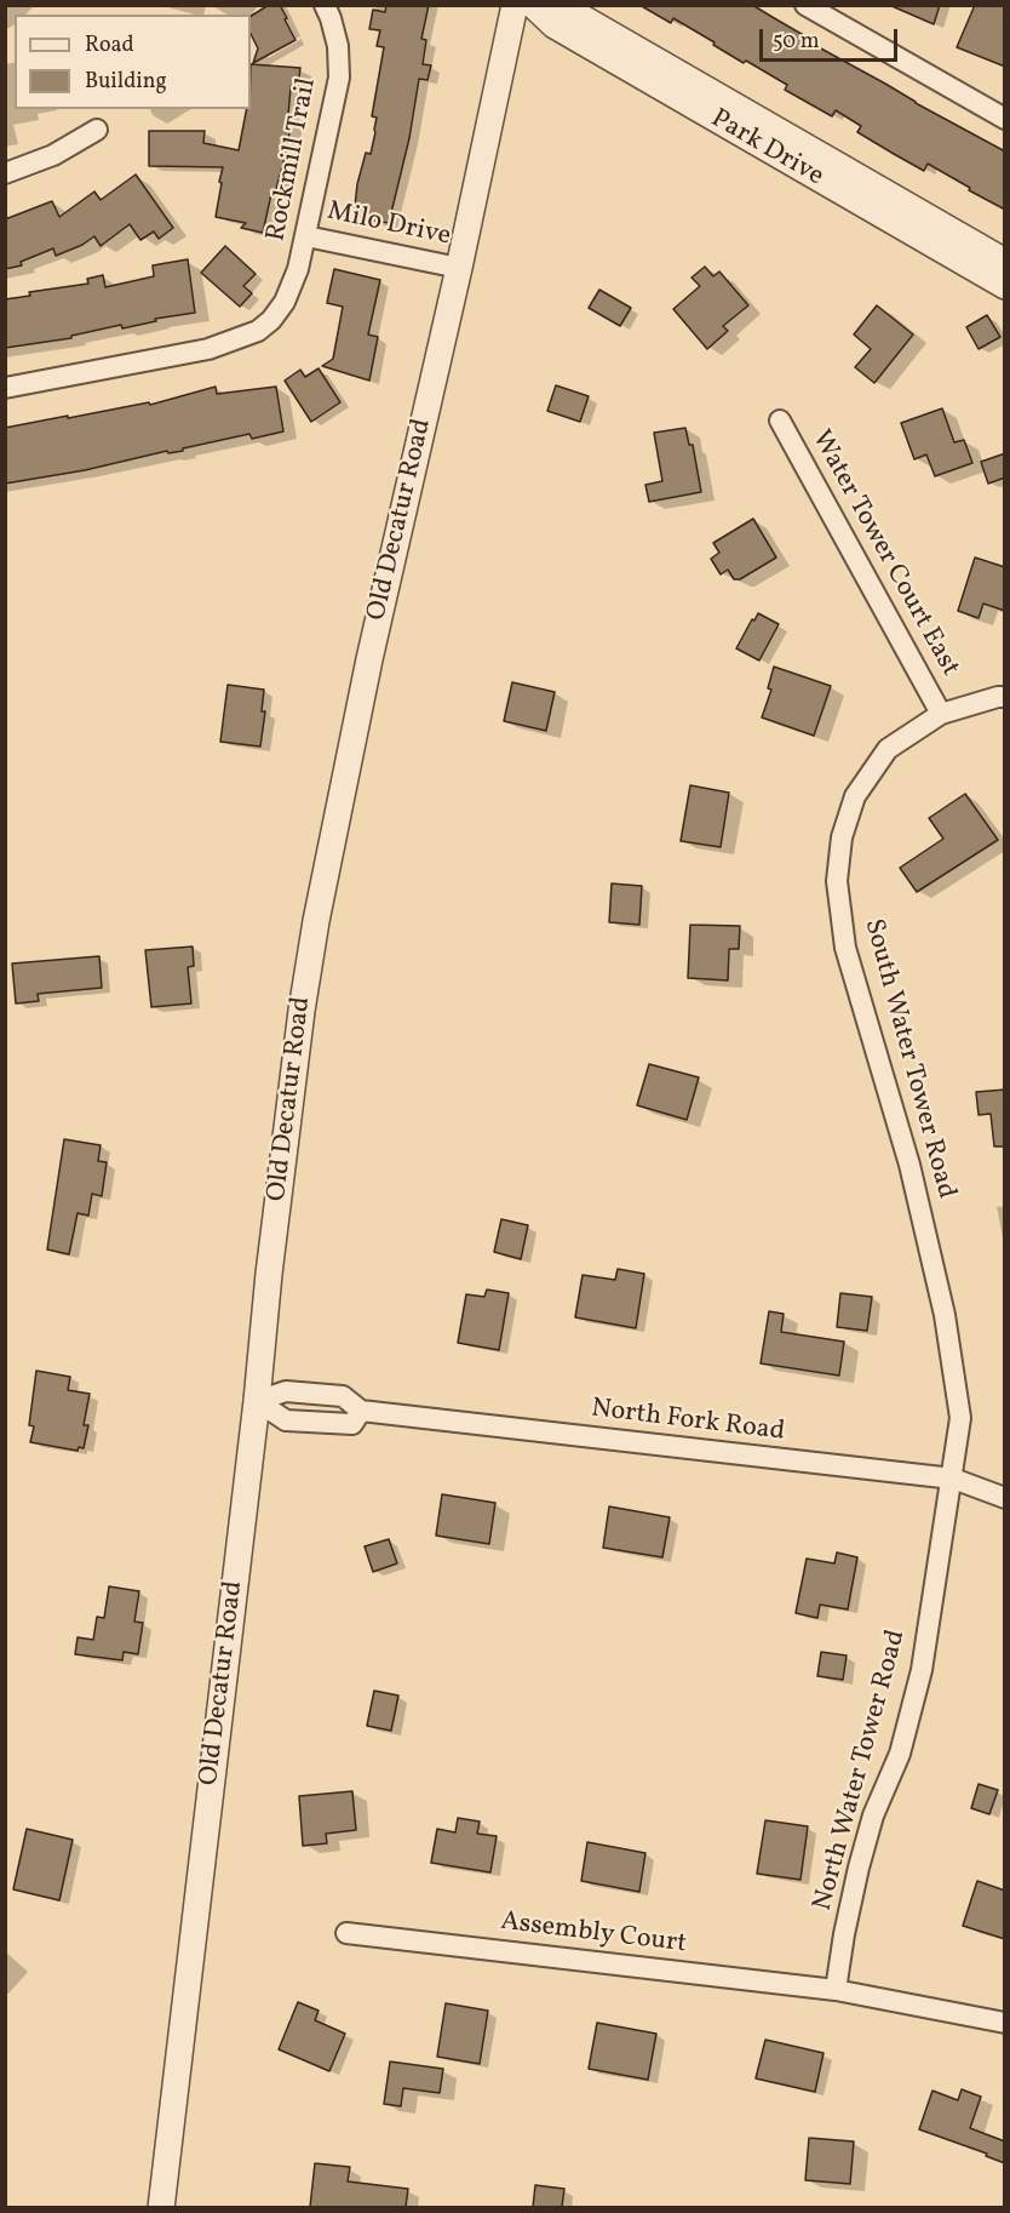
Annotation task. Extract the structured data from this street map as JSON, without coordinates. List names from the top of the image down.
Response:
{
  "streets": {
    "street": [
      "Park Drive",
      "Rockmill Trail",
      "Milo Drive",
      "Old Decatur Road",
      "Water Tower Court East",
      "South Water Tower Road",
      "North Fork Road",
      "North Water Tower Road",
      "Assembly Court"
    ]
  },
  "crossings": [
    ["Rockmill Trail", "Milo Drive"],
    ["Milo Drive", "Old Decatur Road"],
    ["Old Decatur Road", "North Fork Road"],
    ["Water Tower Court East", "South Water Tower Road"],
    ["South Water Tower Road", "North Fork Road"],
    ["South Water Tower Road", "North Water Tower Road"],
    ["North Fork Road", "North Water Tower Road"],
    ["North Water Tower Road", "Assembly Court"]
  ],
  "legend": ["Road", "Building"],
  "scale_bar": "50 m"
}
